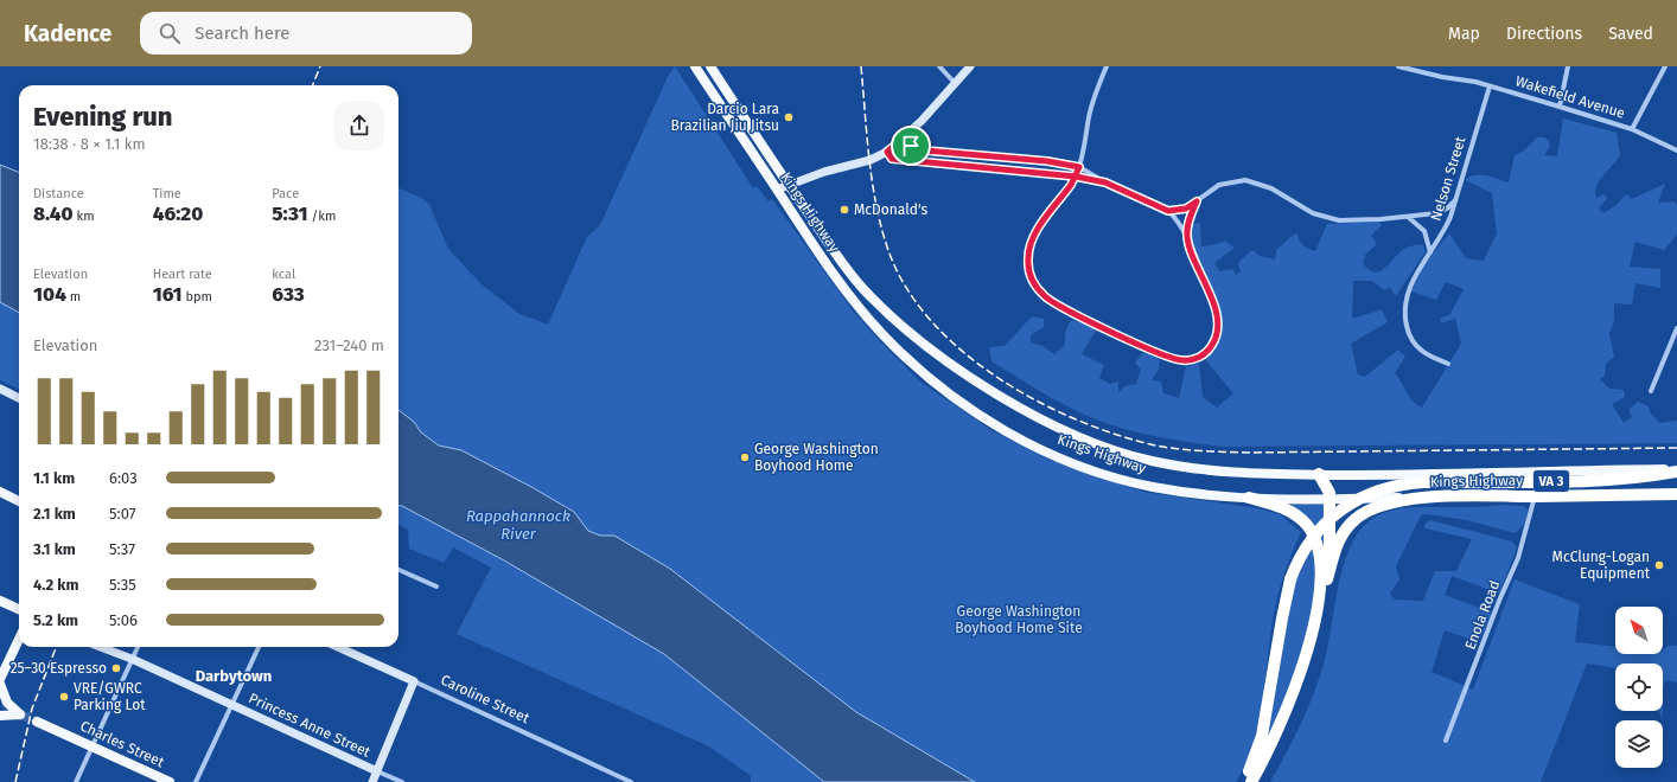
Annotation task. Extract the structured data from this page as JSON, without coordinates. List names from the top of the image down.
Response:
{
  "streets": {
    "highway": ["Kings Highway", "VA 3"],
    "main road": ["Charles Street"],
    "street": [
      "Wakefield Avenue",
      "Nelson Street",
      "Enola Road",
      "Caroline Street",
      "Princess Anne Street"
    ]
  },
  "crossings": [
    ["Wakefield Avenue", "Nelson Street"],
    ["Kings Highway", "VA 3"],
    ["Kings Highway", "Enola Road"]
  ],
  "districts": ["Darbytown"],
  "water": ["Rappahannock River"],
  "parks": ["George Washington Boyhood Home Site"],
  "places": [
    "Darcio Lara Brazilian Jiu Jitsu",
    "McDonald's",
    "George Washington Boyhood Home",
    "McClung-Logan Equipment",
    "25–30 Espresso",
    "VRE/GWRC Parking Lot"
  ],
  "north": "top left",
  "page": {
    "header": "Kadence",
    "search": "Search here",
    "nav": ["Map", "Directions", "Saved"],
    "heading": ["Evening run", "18:38 · 8 × 1.1 km"],
    "stats": [
      ["Distance", "8.40 km"],
      ["Time", "46:20"],
      ["Pace", "5:31 /km"],
      ["Elevation", "104 m"],
      ["Heart rate", "161 bpm"],
      ["kcal", "633"]
    ],
    "chart": ["Elevation", "231–240 m"],
    "list": [
      {
        "name": "1.1 km",
        "note": "6:03"
      },
      {
        "name": "2.1 km",
        "note": "5:07"
      },
      {
        "name": "3.1 km",
        "note": "5:37"
      },
      {
        "name": "4.2 km",
        "note": "5:35"
      },
      {
        "name": "5.2 km",
        "note": "5:06"
      }
    ]
  }
}
